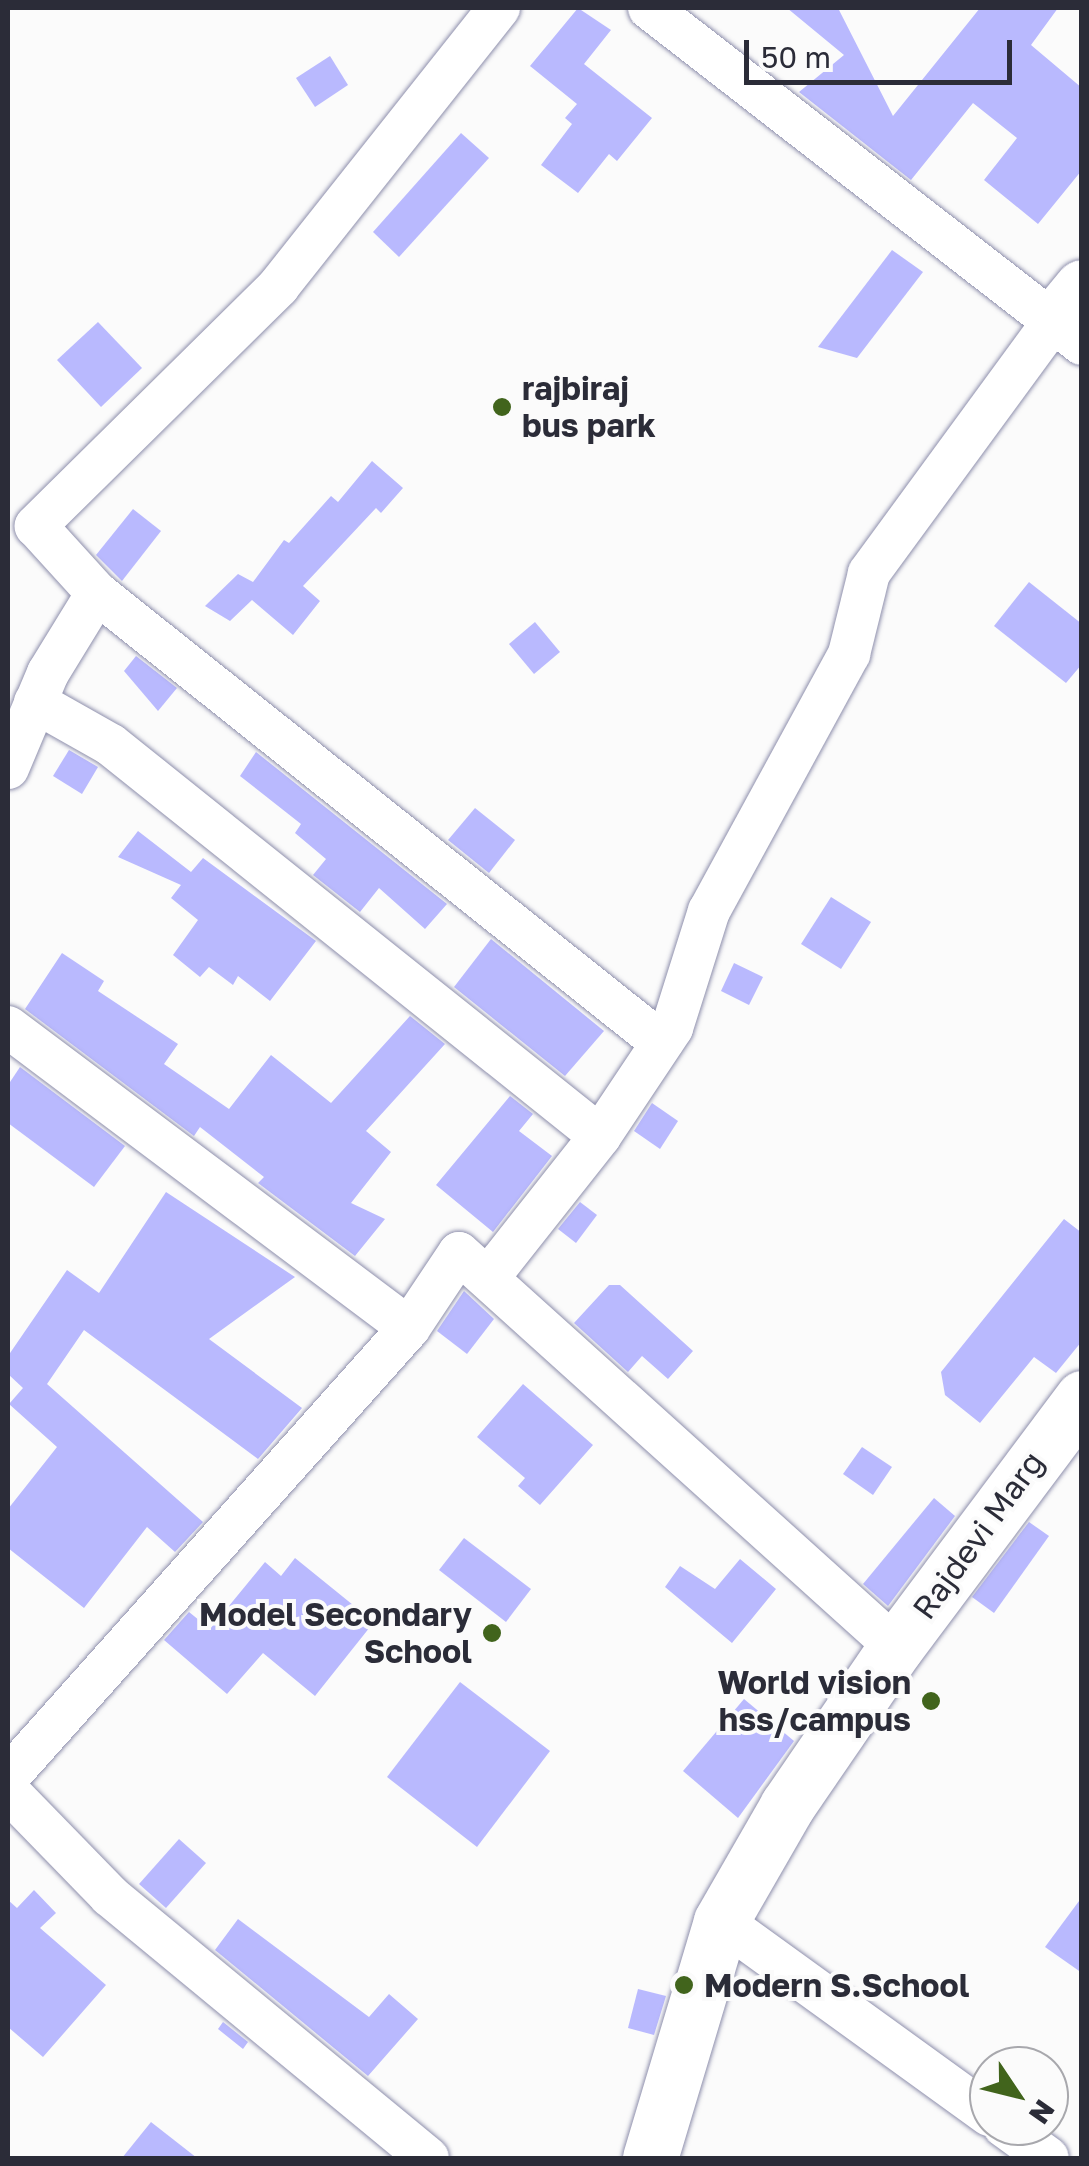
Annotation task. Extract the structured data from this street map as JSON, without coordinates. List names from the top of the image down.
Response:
{
  "streets": {
    "main road": ["Rajdevi Marg"]
  },
  "places": [
    "rajbiraj bus park",
    "Model Secondary School",
    "World vision hss/campus",
    "Modern S.School"
  ],
  "scale_bar": "50 m",
  "north": "bottom right"
}
